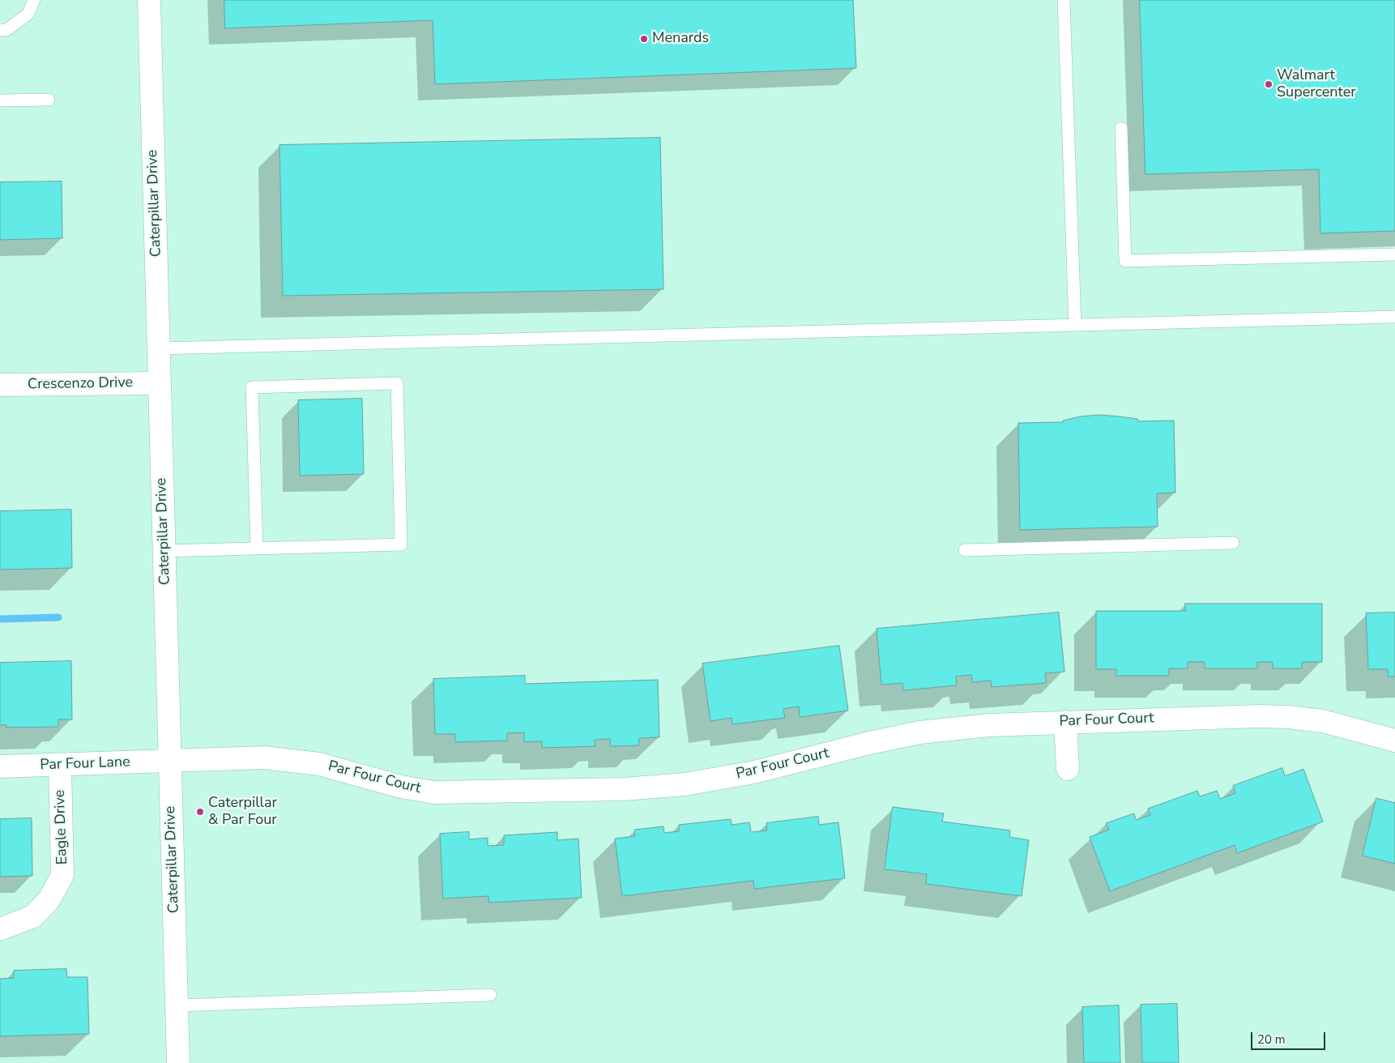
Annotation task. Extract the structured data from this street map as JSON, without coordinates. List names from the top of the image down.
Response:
{
  "streets": {
    "street": [
      "Caterpillar Drive",
      "Crescenzo Drive",
      "Par Four Court",
      "Par Four Lane",
      "Eagle Drive"
    ]
  },
  "crossings": [
    ["Caterpillar Drive", "Crescenzo Drive"],
    ["Caterpillar Drive", "Par Four Court"],
    ["Caterpillar Drive", "Par Four Lane"],
    ["Par Four Court", "Par Four Lane"],
    ["Par Four Lane", "Eagle Drive"]
  ],
  "places": ["Menards", "Walmart Supercenter", "Caterpillar & Par Four"],
  "scale_bar": "20 m"
}
